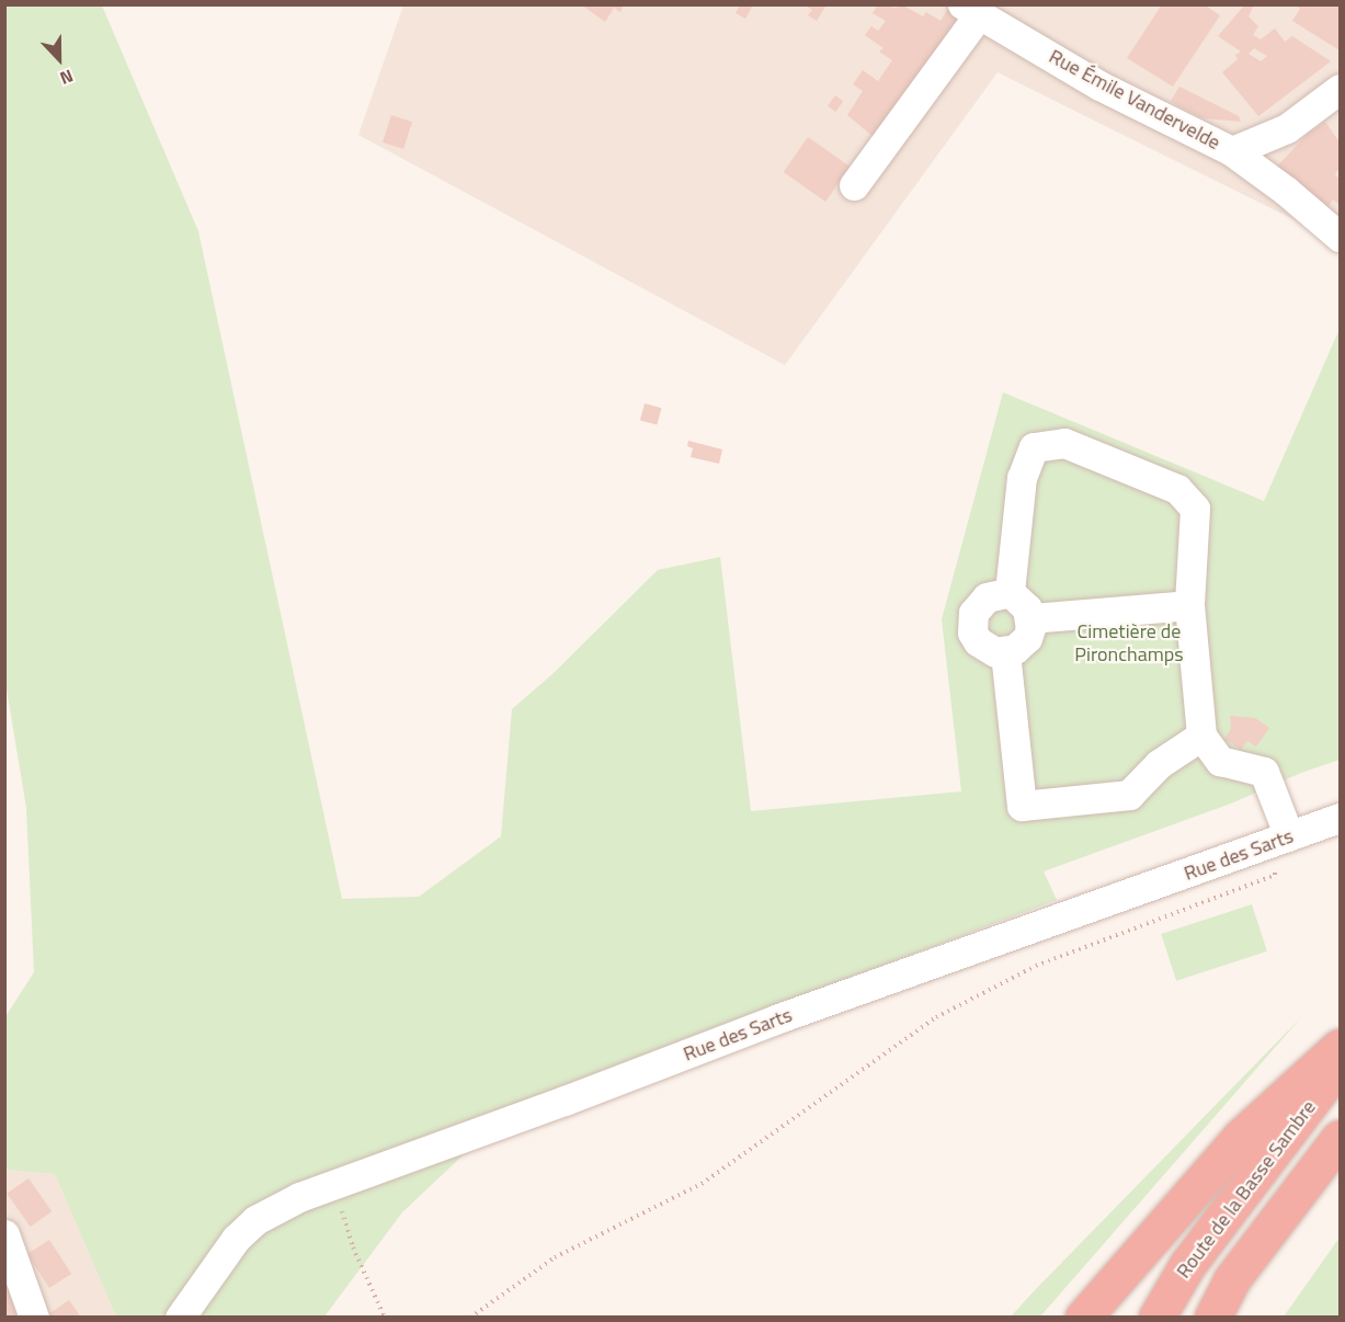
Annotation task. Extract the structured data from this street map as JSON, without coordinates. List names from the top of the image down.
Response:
{
  "streets": {
    "highway": ["Route de la Basse Sambre"],
    "street": ["Rue Émile Vandervelde", "Rue des Sarts"]
  },
  "parks": ["Cimetière de Pironchamps"],
  "north": "bottom"
}
